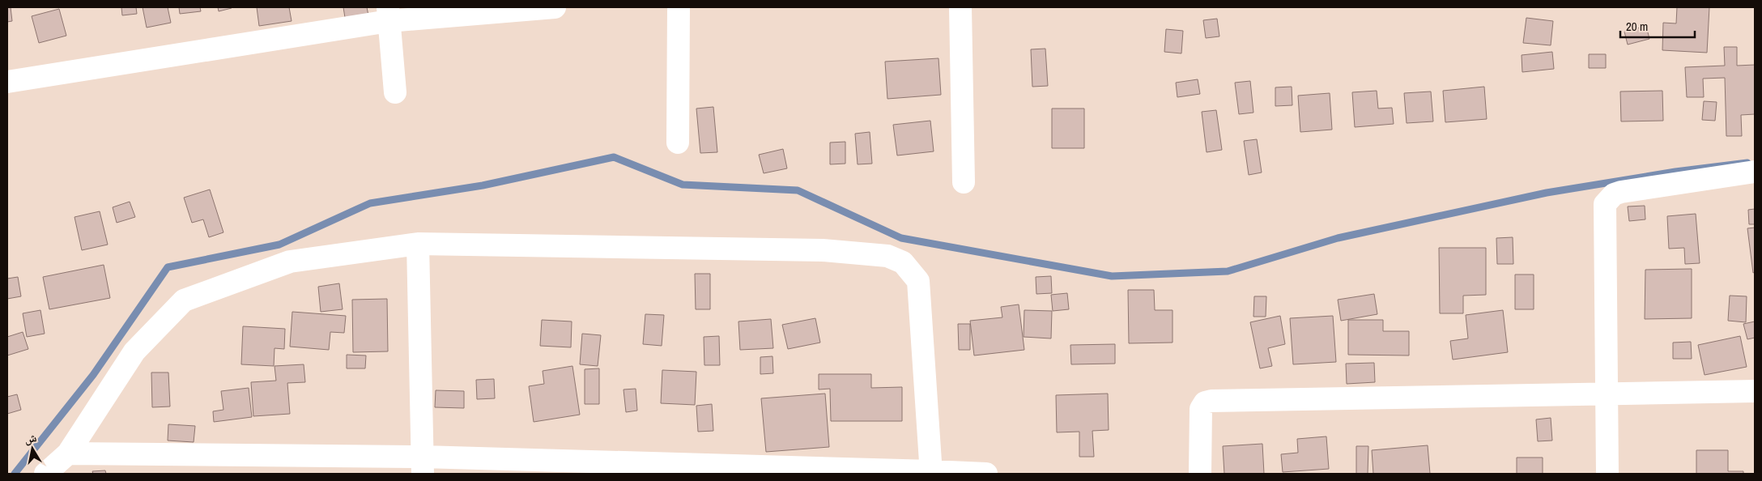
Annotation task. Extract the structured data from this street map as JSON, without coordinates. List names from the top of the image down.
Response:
{
  "scale_bar": "20 m",
  "north": "top"
}
